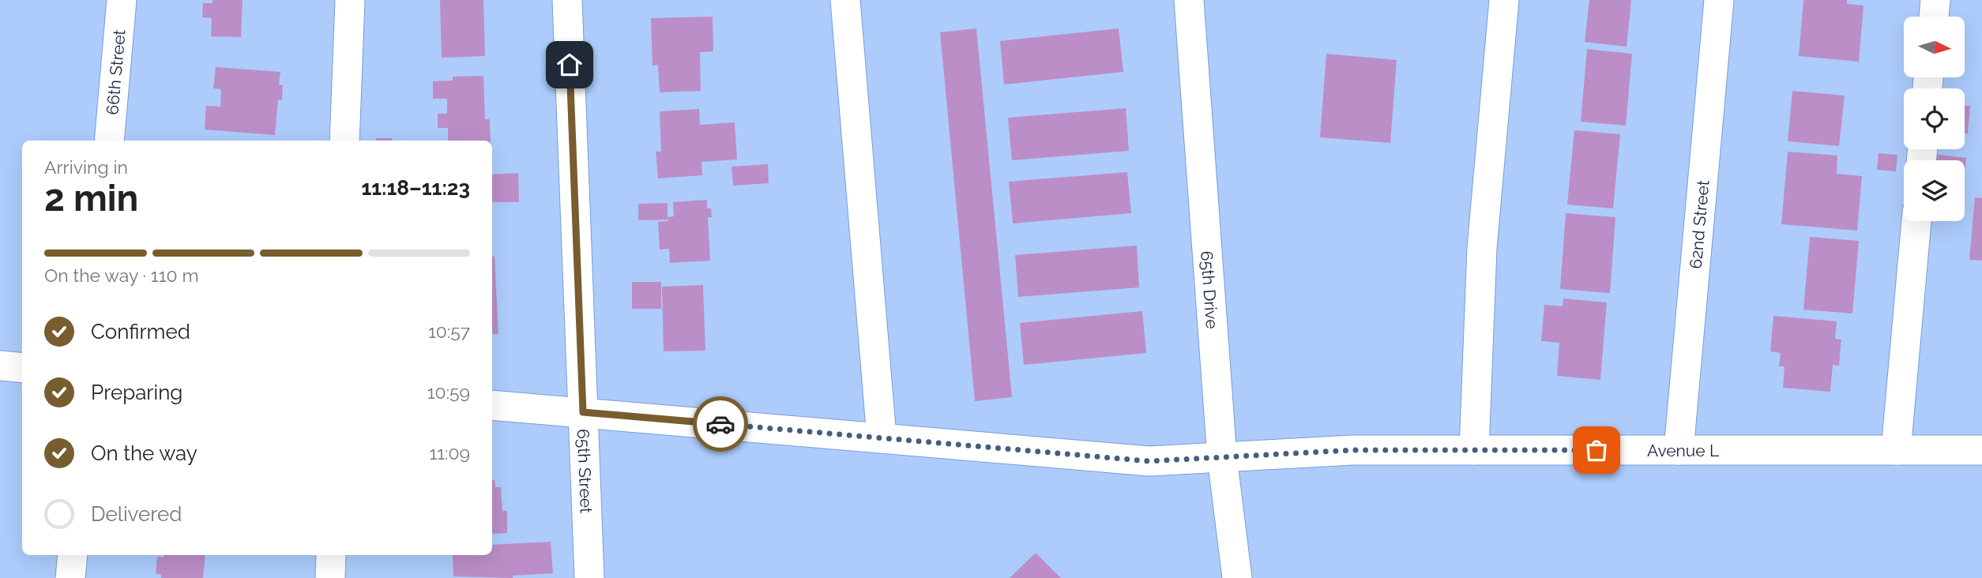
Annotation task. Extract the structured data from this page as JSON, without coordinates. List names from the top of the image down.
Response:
{
  "streets": {
    "street": [
      "66th Street",
      "62nd Street",
      "65th Drive",
      "Avenue L",
      "65th Street"
    ]
  },
  "crossings": [
    ["62nd Street", "Avenue L"],
    ["65th Drive", "Avenue L"],
    ["Avenue L", "65th Street"]
  ],
  "north": "right",
  "page": {
    "heading": ["2 min", "Arriving in", "11:18–11:23"],
    "bar": "On the way · 110 m",
    "list": [
      ["Confirmed", "10:57"],
      ["Preparing", "10:59"],
      ["On the way", "11:09"],
      "Delivered"
    ]
  }
}
